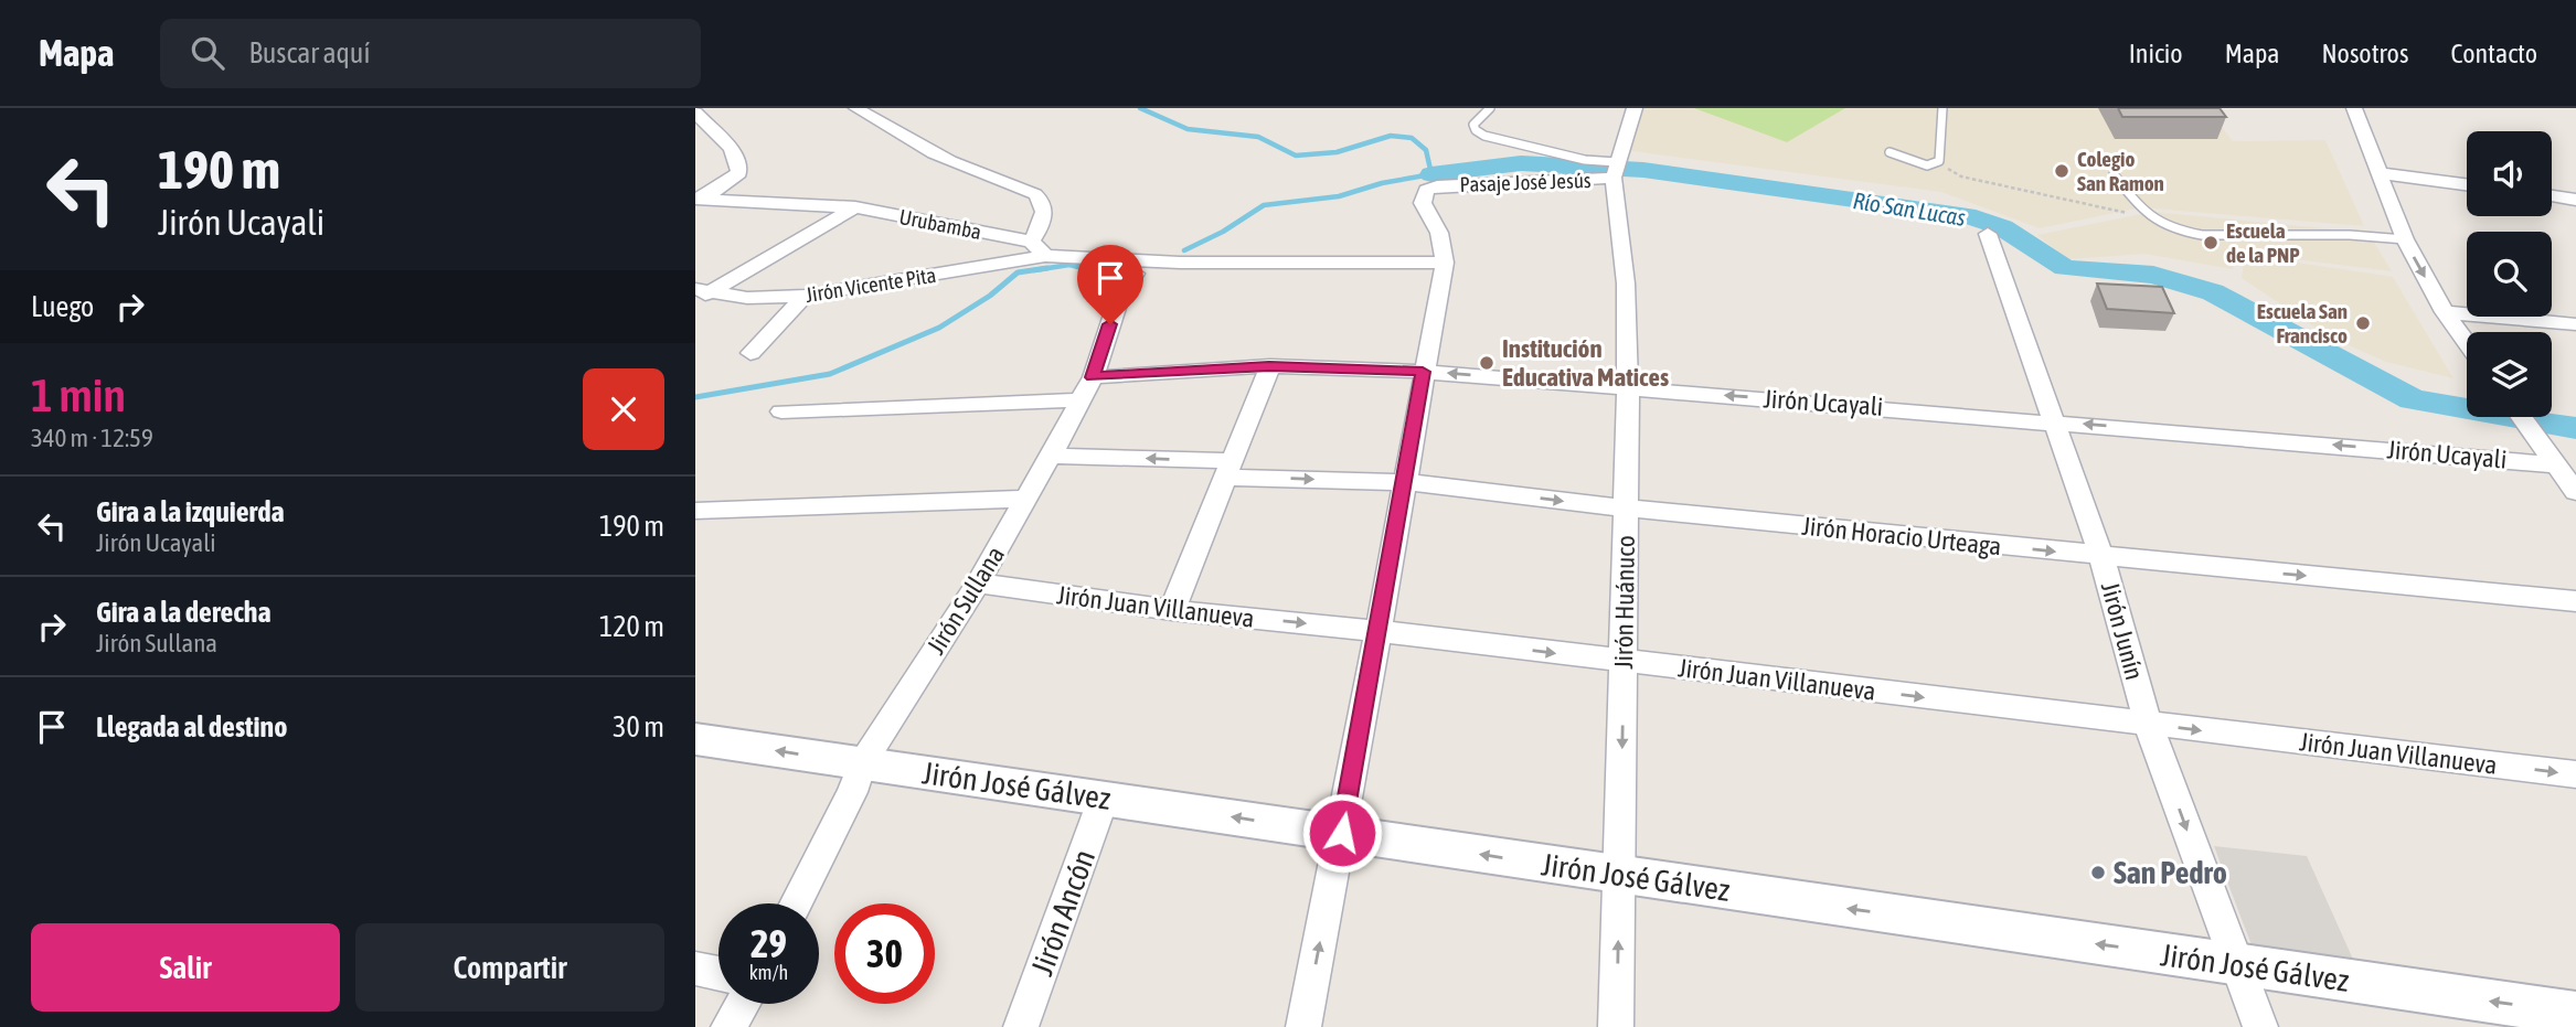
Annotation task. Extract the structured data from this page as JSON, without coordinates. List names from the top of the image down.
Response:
{
  "streets": {
    "street": [
      "Pasaje José Jesús",
      "Urubamba",
      "Jirón Vicente Pita",
      "Jirón Ucayali",
      "Jirón Horacio Urteaga",
      "Jirón Sullana",
      "Jirón Huánuco",
      "Jirón Juan Villanueva",
      "Jirón Junín",
      "Jirón José Gálvez",
      "Jirón Ancón"
    ]
  },
  "crossings": [
    ["Pasaje José Jesús", "Jirón Huánuco"],
    ["Jirón Ucayali", "Jirón Sullana"],
    ["Jirón Ucayali", "Jirón Huánuco"],
    ["Jirón Ucayali", "Jirón Junín"],
    ["Jirón Horacio Urteaga", "Jirón Sullana"],
    ["Jirón Horacio Urteaga", "Jirón Huánuco"],
    ["Jirón Horacio Urteaga", "Jirón Junín"],
    ["Jirón Sullana", "Jirón Juan Villanueva"],
    ["Jirón Sullana", "Jirón José Gálvez"],
    ["Jirón Huánuco", "Jirón Juan Villanueva"],
    ["Jirón Huánuco", "Jirón José Gálvez"],
    ["Jirón Juan Villanueva", "Jirón Junín"],
    ["Jirón Junín", "Jirón José Gálvez"],
    ["Jirón José Gálvez", "Jirón Ancón"]
  ],
  "one_way": ["Jirón Ucayali", "Jirón Juan Villanueva", "Jirón José Gálvez"],
  "water": ["Río San Lucas"],
  "places": [
    "Colegio San Ramon",
    "Escuela de la PNP",
    "Escuela San Francisco",
    "Institución Educativa Matices",
    "San Pedro"
  ],
  "page": {
    "header": "Mapa",
    "search": "Buscar aquí",
    "nav": [
      "Inicio",
      "Mapa",
      "Nosotros",
      "Contacto"
    ],
    "turn": ["190 m", "Jirón Ucayali"],
    "then": "Luego",
    "heading": ["1 min", "340 m · 12:59"],
    "list": [
      {
        "name": "Gira a la izquierda",
        "note": "Jirón Ucayali",
        "value": "190 m"
      },
      {
        "name": "Gira a la derecha",
        "note": "Jirón Sullana",
        "value": "120 m"
      },
      {
        "name": "Llegada al destino",
        "value": "30 m"
      }
    ],
    "speed": "29 km/h",
    "limit": "30",
    "buttons": ["Salir", "Compartir"]
  }
}
